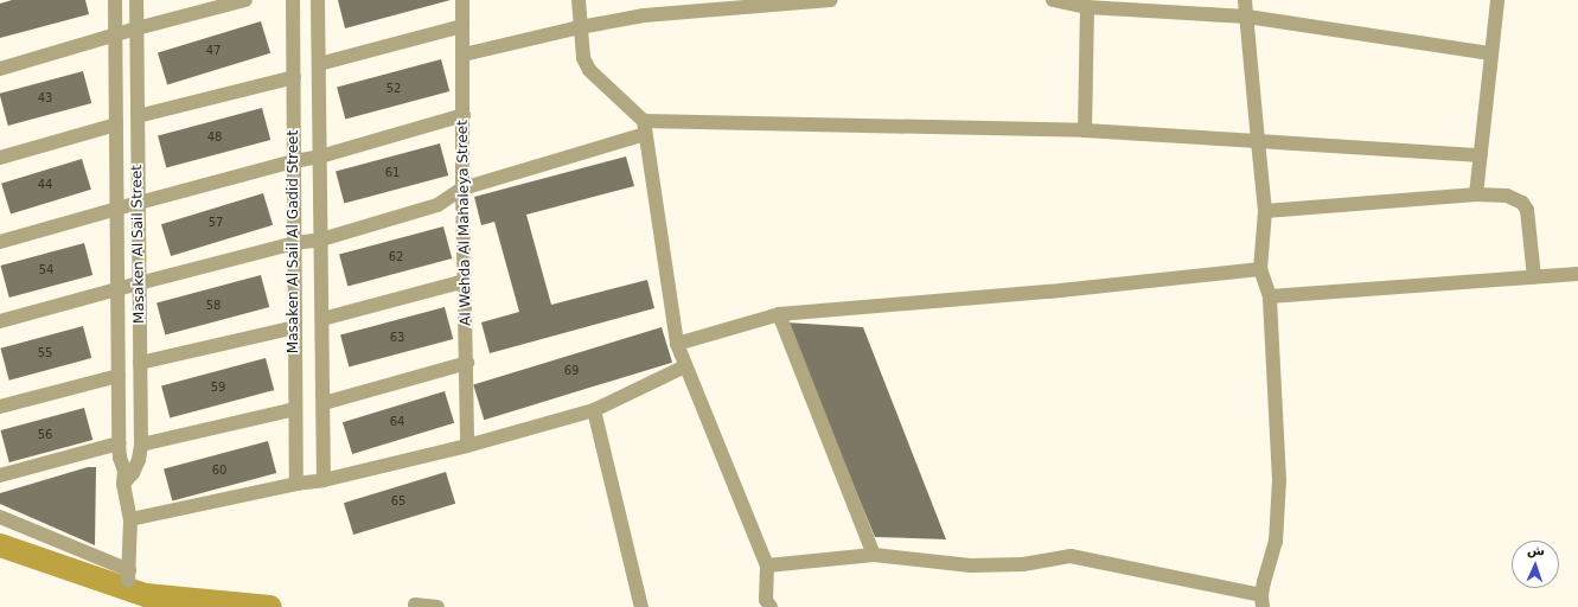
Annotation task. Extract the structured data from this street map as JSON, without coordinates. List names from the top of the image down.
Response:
{
  "streets": {
    "street": ["Al Wehda Al Mahaleya Street", "Masaken Al Sail Al Gadid Street", "Masaken Al Sail Street"]
  },
  "house_numbers": [
    "47",
    "52",
    "43",
    "48",
    "61",
    "44",
    "57",
    "62",
    "54",
    "58",
    "63",
    "55",
    "69",
    "59",
    "64",
    "56",
    "60",
    "65"
  ],
  "north": "top"
}
